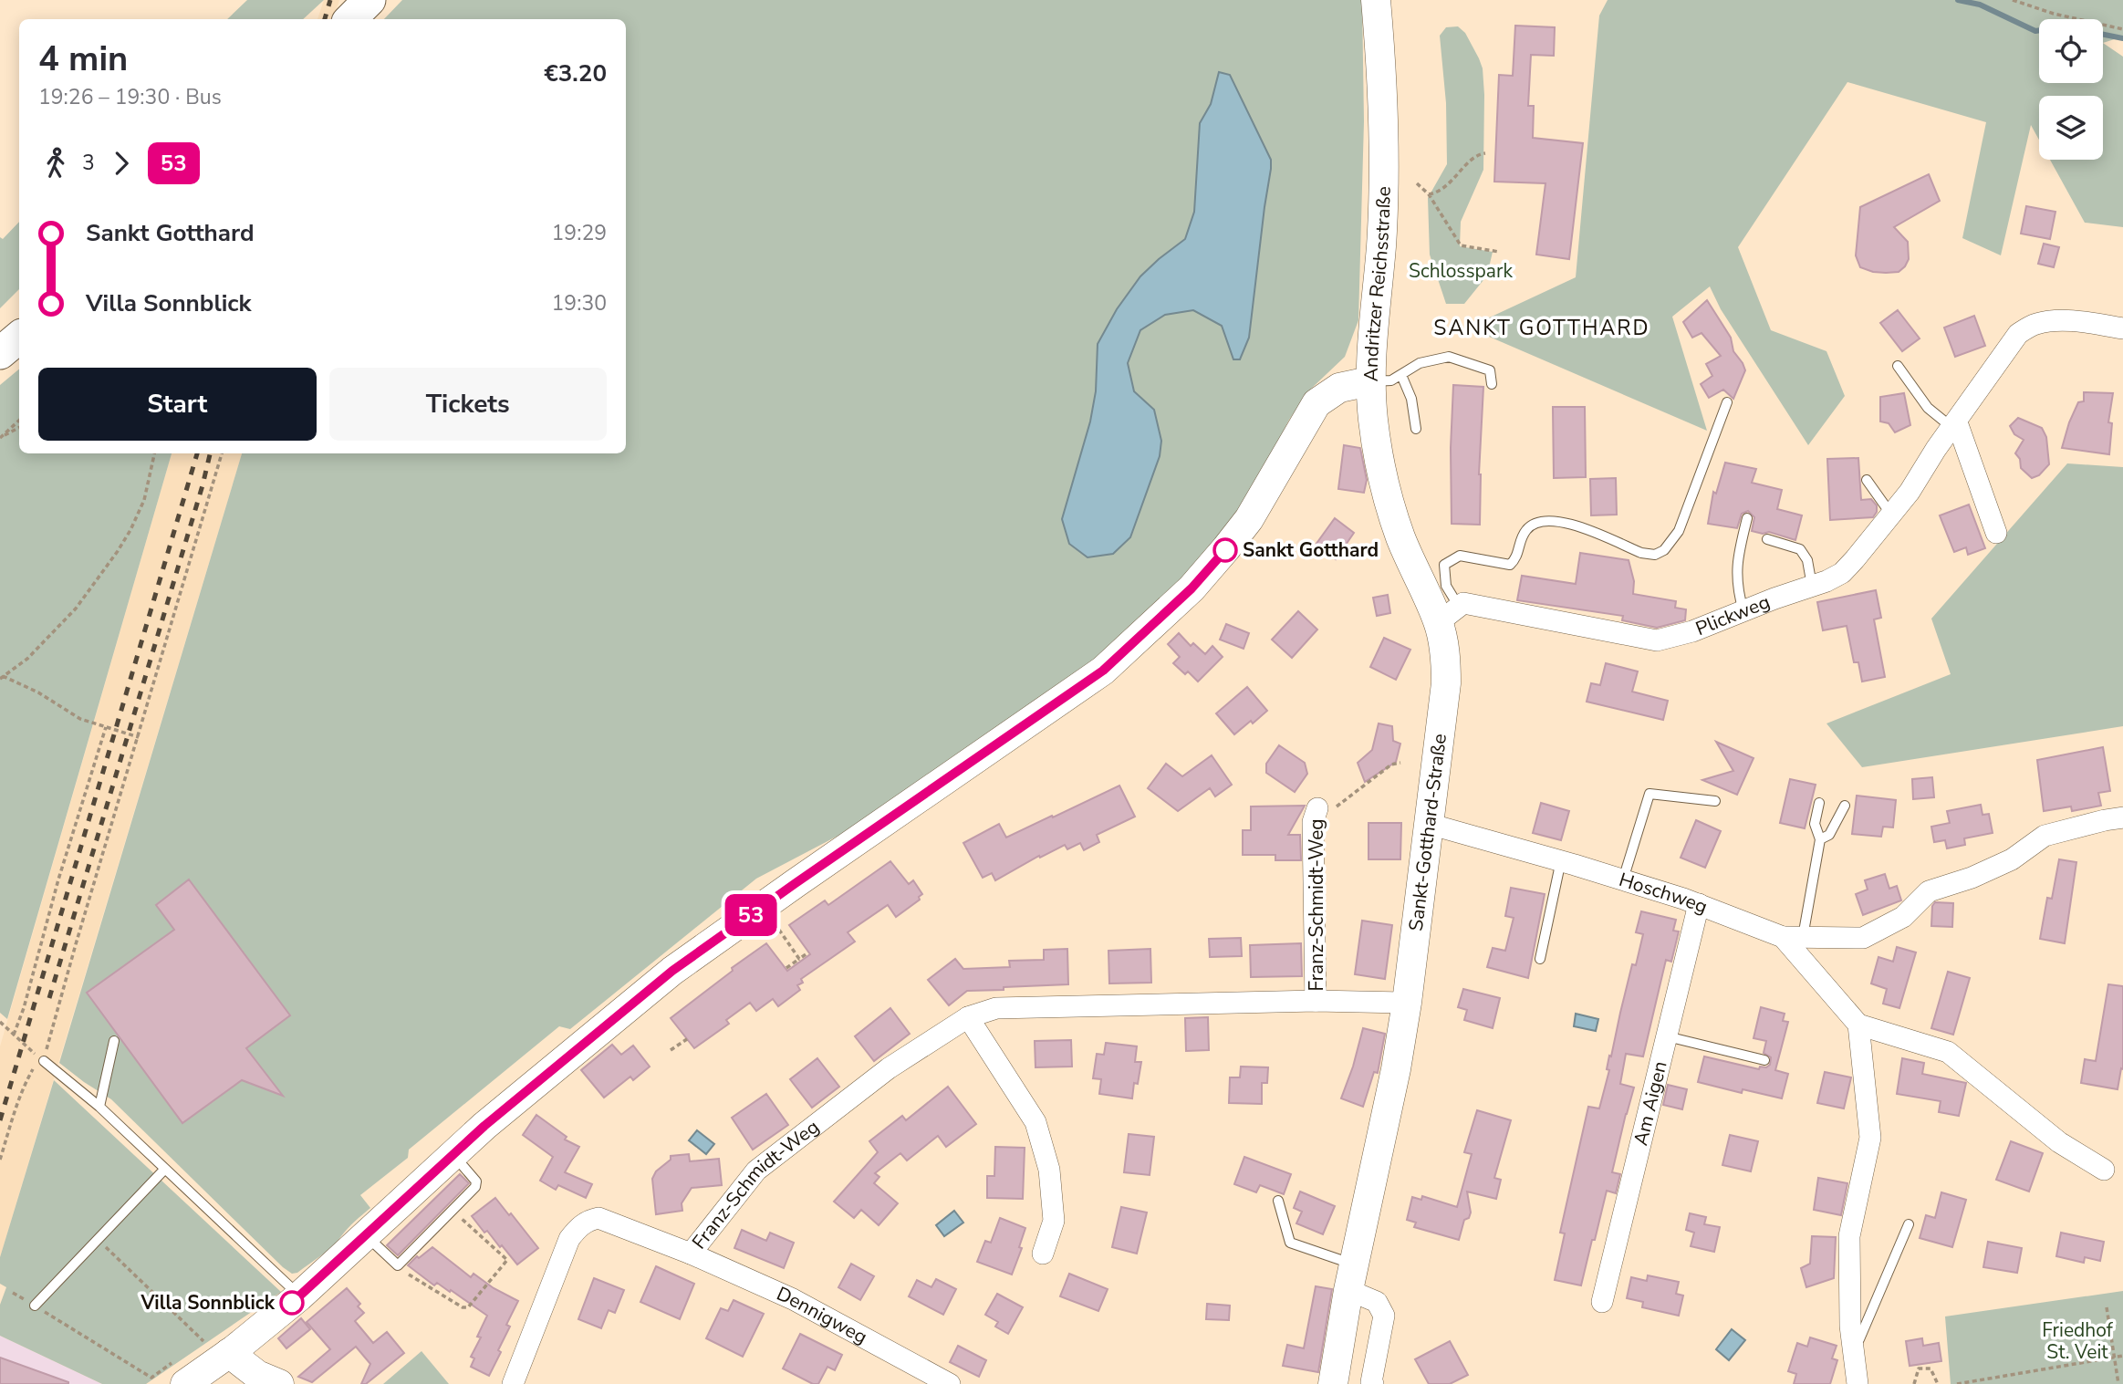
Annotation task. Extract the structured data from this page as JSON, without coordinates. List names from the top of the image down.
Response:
{
  "streets": {
    "street": [
      "Andritzer Reichsstraße",
      "Plickweg",
      "Sankt-Gotthard-Straße",
      "Hoschweg",
      "Franz-Schmidt-Weg",
      "Am Aigen",
      "Dennigweg"
    ]
  },
  "crossings": [
    ["Andritzer Reichsstraße", "Sankt-Gotthard-Straße"],
    ["Plickweg", "Sankt-Gotthard-Straße"],
    ["Sankt-Gotthard-Straße", "Hoschweg"],
    ["Sankt-Gotthard-Straße", "Franz-Schmidt-Weg"],
    ["Hoschweg", "Am Aigen"],
    ["Franz-Schmidt-Weg", "Dennigweg"]
  ],
  "districts": ["SANKT GOTTHARD"],
  "parks": ["Schlosspark", "Friedhof St. Veit"],
  "places": ["Sankt Gotthard", "Villa Sonnblick"],
  "lines": ["bus line 53"],
  "page": {
    "on_map": "53",
    "heading": ["4 min", "19:26 – 19:30 · Bus", "€3.20"],
    "legs": ["3", "53"],
    "list": [
      {
        "name": "Sankt Gotthard",
        "value": "19:29"
      },
      {
        "name": "Villa Sonnblick",
        "value": "19:30"
      }
    ],
    "buttons": ["Start", "Tickets"]
  }
}
